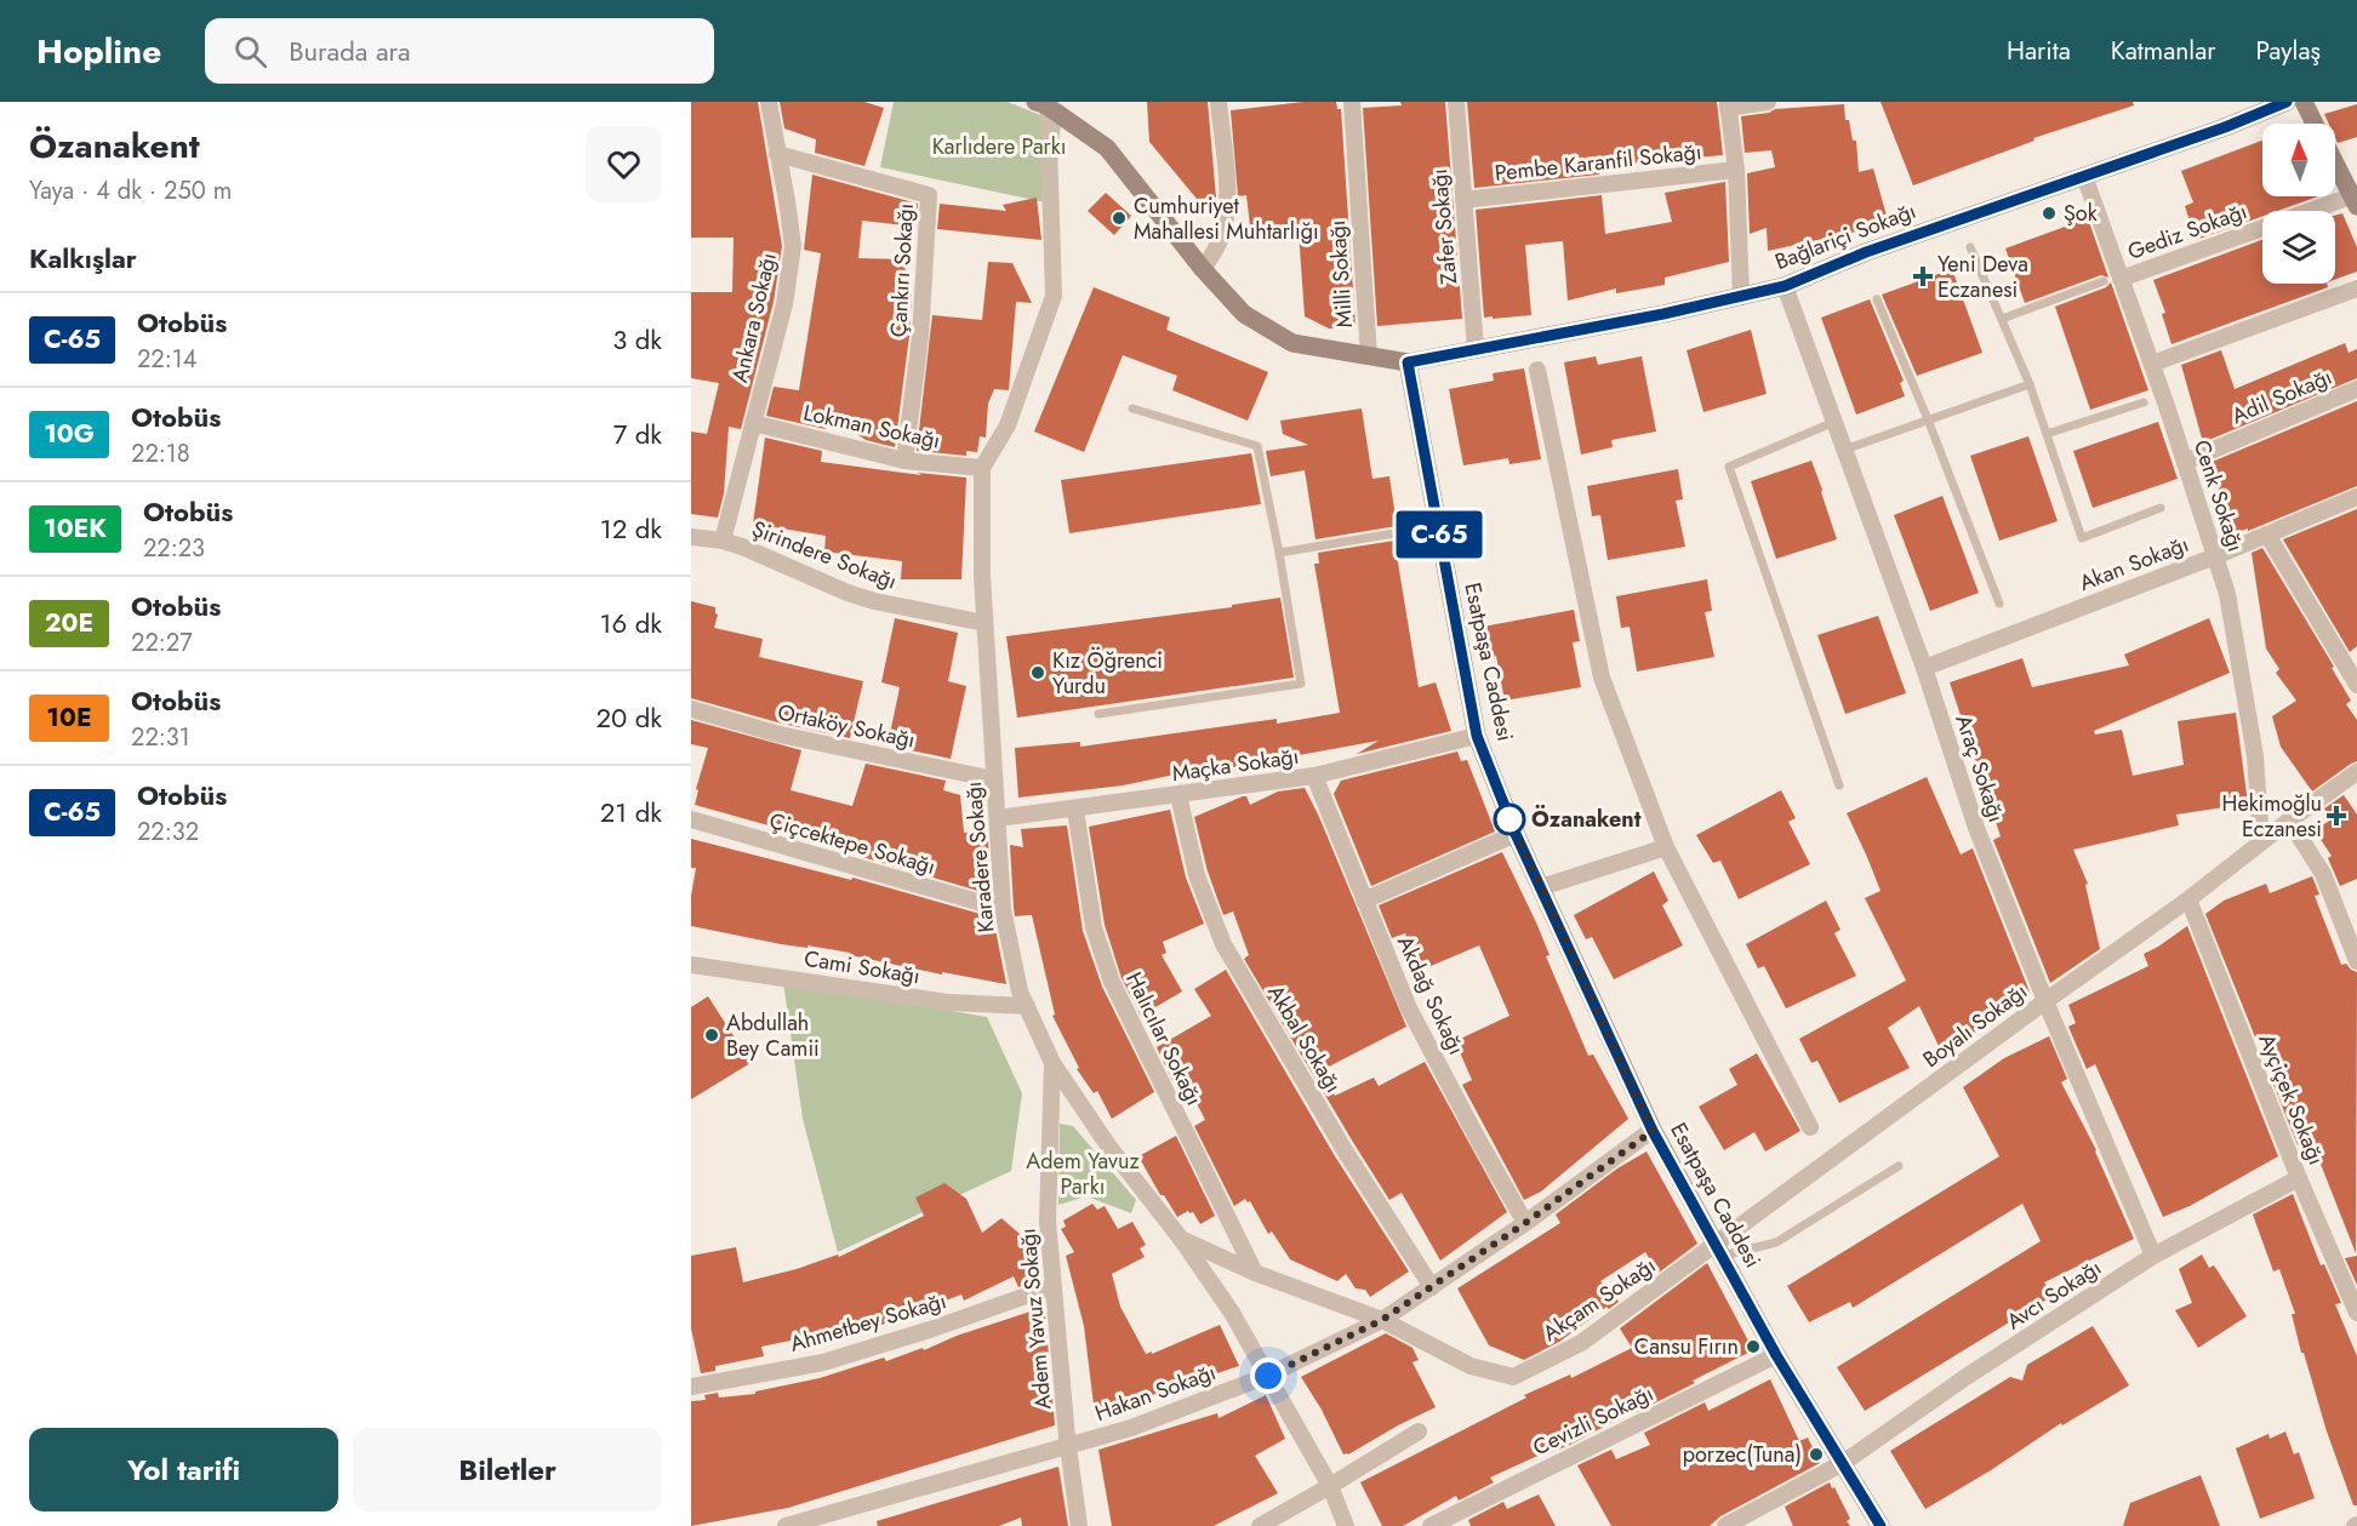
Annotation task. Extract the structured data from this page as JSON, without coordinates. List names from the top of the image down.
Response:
{
  "streets": {
    "street": [
      "Pembe Karanfil Sokağı",
      "Zafer Sokağı",
      "Gediz Sokağı",
      "Bağlariçi Sokağı",
      "Çankırı Sokağı",
      "Milli Sokağı",
      "Ankara Sokağı",
      "Adil Sokağı",
      "Lokman Sokağı",
      "Cenk Sokağı",
      "Şirindere Sokağı",
      "Akan Sokağı",
      "Esatpaşa Caddesi",
      "Ortaköy Sokağı",
      "Maçka Sokağı",
      "Araç Sokağı",
      "Çiçcektepe Sokağı",
      "Karadere Sokağı",
      "Cami Sokağı",
      "Akdağ Sokağı",
      "Boyalı Sokağı",
      "Halıcılar Sokağı",
      "Akbal Sokağı",
      "Ayçiçek Sokağı",
      "Avcı Sokağı",
      "Akçam Sokağı",
      "Adem Yavuz Sokağı",
      "Ahmetbey Sokağı",
      "Hakan Sokağı",
      "Cevizli Sokağı"
    ]
  },
  "crossings": [
    ["Pembe Karanfil Sokağı", "Zafer Sokağı"],
    ["Zafer Sokağı", "Bağlariçi Sokağı"],
    ["Gediz Sokağı", "Cenk Sokağı"],
    ["Bağlariçi Sokağı", "Cenk Sokağı"],
    ["Bağlariçi Sokağı", "Esatpaşa Caddesi"],
    ["Bağlariçi Sokağı", "Araç Sokağı"],
    ["Çankırı Sokağı", "Ankara Sokağı"],
    ["Çankırı Sokağı", "Lokman Sokağı"],
    ["Ankara Sokağı", "Lokman Sokağı"],
    ["Ankara Sokağı", "Şirindere Sokağı"],
    ["Adil Sokağı", "Cenk Sokağı"],
    ["Lokman Sokağı", "Karadere Sokağı"],
    ["Cenk Sokağı", "Akan Sokağı"],
    ["Cenk Sokağı", "Boyalı Sokağı"],
    ["Şirindere Sokağı", "Karadere Sokağı"],
    ["Akan Sokağı", "Araç Sokağı"],
    ["Esatpaşa Caddesi", "Maçka Sokağı"],
    ["Esatpaşa Caddesi", "Boyalı Sokağı"],
    ["Esatpaşa Caddesi", "Avcı Sokağı"],
    ["Esatpaşa Caddesi", "Akçam Sokağı"],
    ["Esatpaşa Caddesi", "Hakan Sokağı"],
    ["Esatpaşa Caddesi", "Cevizli Sokağı"],
    ["Ortaköy Sokağı", "Karadere Sokağı"],
    ["Maçka Sokağı", "Karadere Sokağı"],
    ["Maçka Sokağı", "Akdağ Sokağı"],
    ["Maçka Sokağı", "Halıcılar Sokağı"],
    ["Maçka Sokağı", "Akbal Sokağı"],
    ["Araç Sokağı", "Boyalı Sokağı"],
    ["Araç Sokağı", "Avcı Sokağı"],
    ["Çiçcektepe Sokağı", "Karadere Sokağı"],
    ["Karadere Sokağı", "Cami Sokağı"],
    ["Karadere Sokağı", "Adem Yavuz Sokağı"],
    ["Karadere Sokağı", "Hakan Sokağı"],
    ["Akdağ Sokağı", "Hakan Sokağı"],
    ["Boyalı Sokağı", "Ayçiçek Sokağı"],
    ["Boyalı Sokağı", "Akçam Sokağı"],
    ["Akbal Sokağı", "Hakan Sokağı"],
    ["Ayçiçek Sokağı", "Avcı Sokağı"],
    ["Akçam Sokağı", "Hakan Sokağı"],
    ["Adem Yavuz Sokağı", "Ahmetbey Sokağı"],
    ["Adem Yavuz Sokağı", "Hakan Sokağı"]
  ],
  "parks": ["Karlıdere Parkı", "Adem Yavuz Parkı"],
  "places": {
    "other": [
      "Şok",
      "Cumhuriyet Mahallesi Muhtarlığı",
      "Kız Öğrenci Yurdu",
      "Özanakent",
      "Abdullah Bey Camii",
      "Cansu Fırın",
      "porzec(Tuna)"
    ],
    "health": ["Yeni Deva Eczanesi", "Hekimoğlu Eczanesi"]
  },
  "lines": ["bus line C-65"],
  "north": "top",
  "page": {
    "header": "Hopline",
    "search": "Burada ara",
    "nav": ["Harita", "Katmanlar", "Paylaş"],
    "heading": [
      ["Özanakent", "Yaya · 4 dk · 250 m"],
      "Kalkışlar"
    ],
    "on_map": "C-65",
    "list": [
      {
        "mark": "C-65",
        "name": "Otobüs",
        "note": "22:14",
        "value": "3 dk"
      },
      {
        "mark": "10G",
        "name": "Otobüs",
        "note": "22:18",
        "value": "7 dk"
      },
      {
        "mark": "10EK",
        "name": "Otobüs",
        "note": "22:23",
        "value": "12 dk"
      },
      {
        "mark": "20E",
        "name": "Otobüs",
        "note": "22:27",
        "value": "16 dk"
      },
      {
        "mark": "10E",
        "name": "Otobüs",
        "note": "22:31",
        "value": "20 dk"
      },
      {
        "mark": "C-65",
        "name": "Otobüs",
        "note": "22:32",
        "value": "21 dk"
      }
    ],
    "buttons": ["Yol tarifi", "Biletler"]
  }
}
